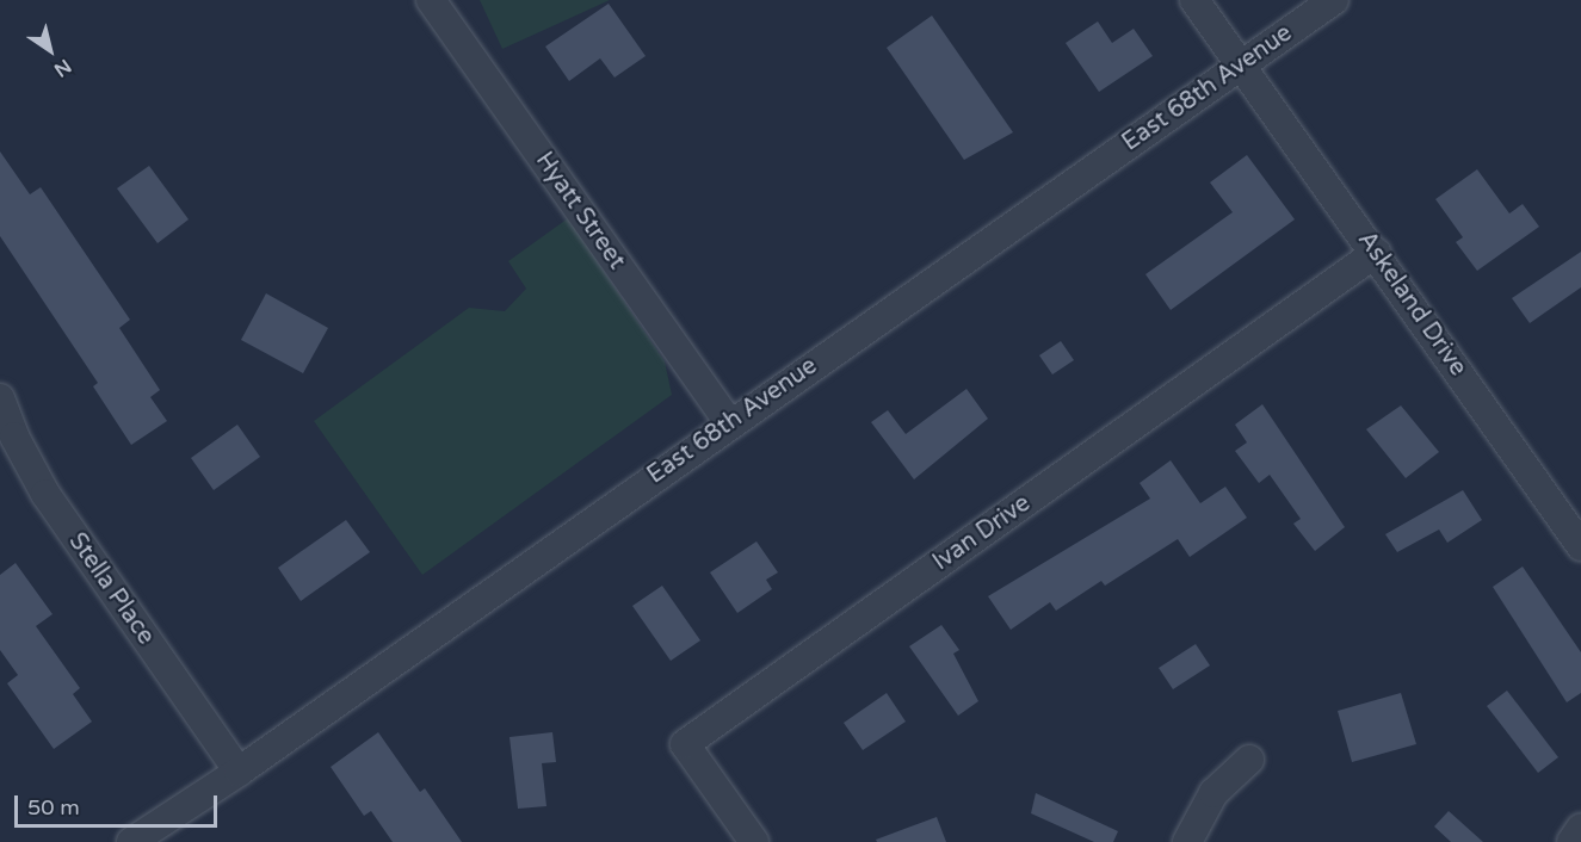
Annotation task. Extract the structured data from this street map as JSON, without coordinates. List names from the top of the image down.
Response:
{
  "streets": {
    "street": [
      "East 68th Avenue",
      "Hyatt Street",
      "Askeland Drive",
      "Ivan Drive",
      "Stella Place"
    ]
  },
  "crossings": [
    ["East 68th Avenue", "Hyatt Street"],
    ["East 68th Avenue", "Askeland Drive"],
    ["East 68th Avenue", "Stella Place"],
    ["Askeland Drive", "Ivan Drive"]
  ],
  "scale_bar": "50 m",
  "north": "bottom right"
}
